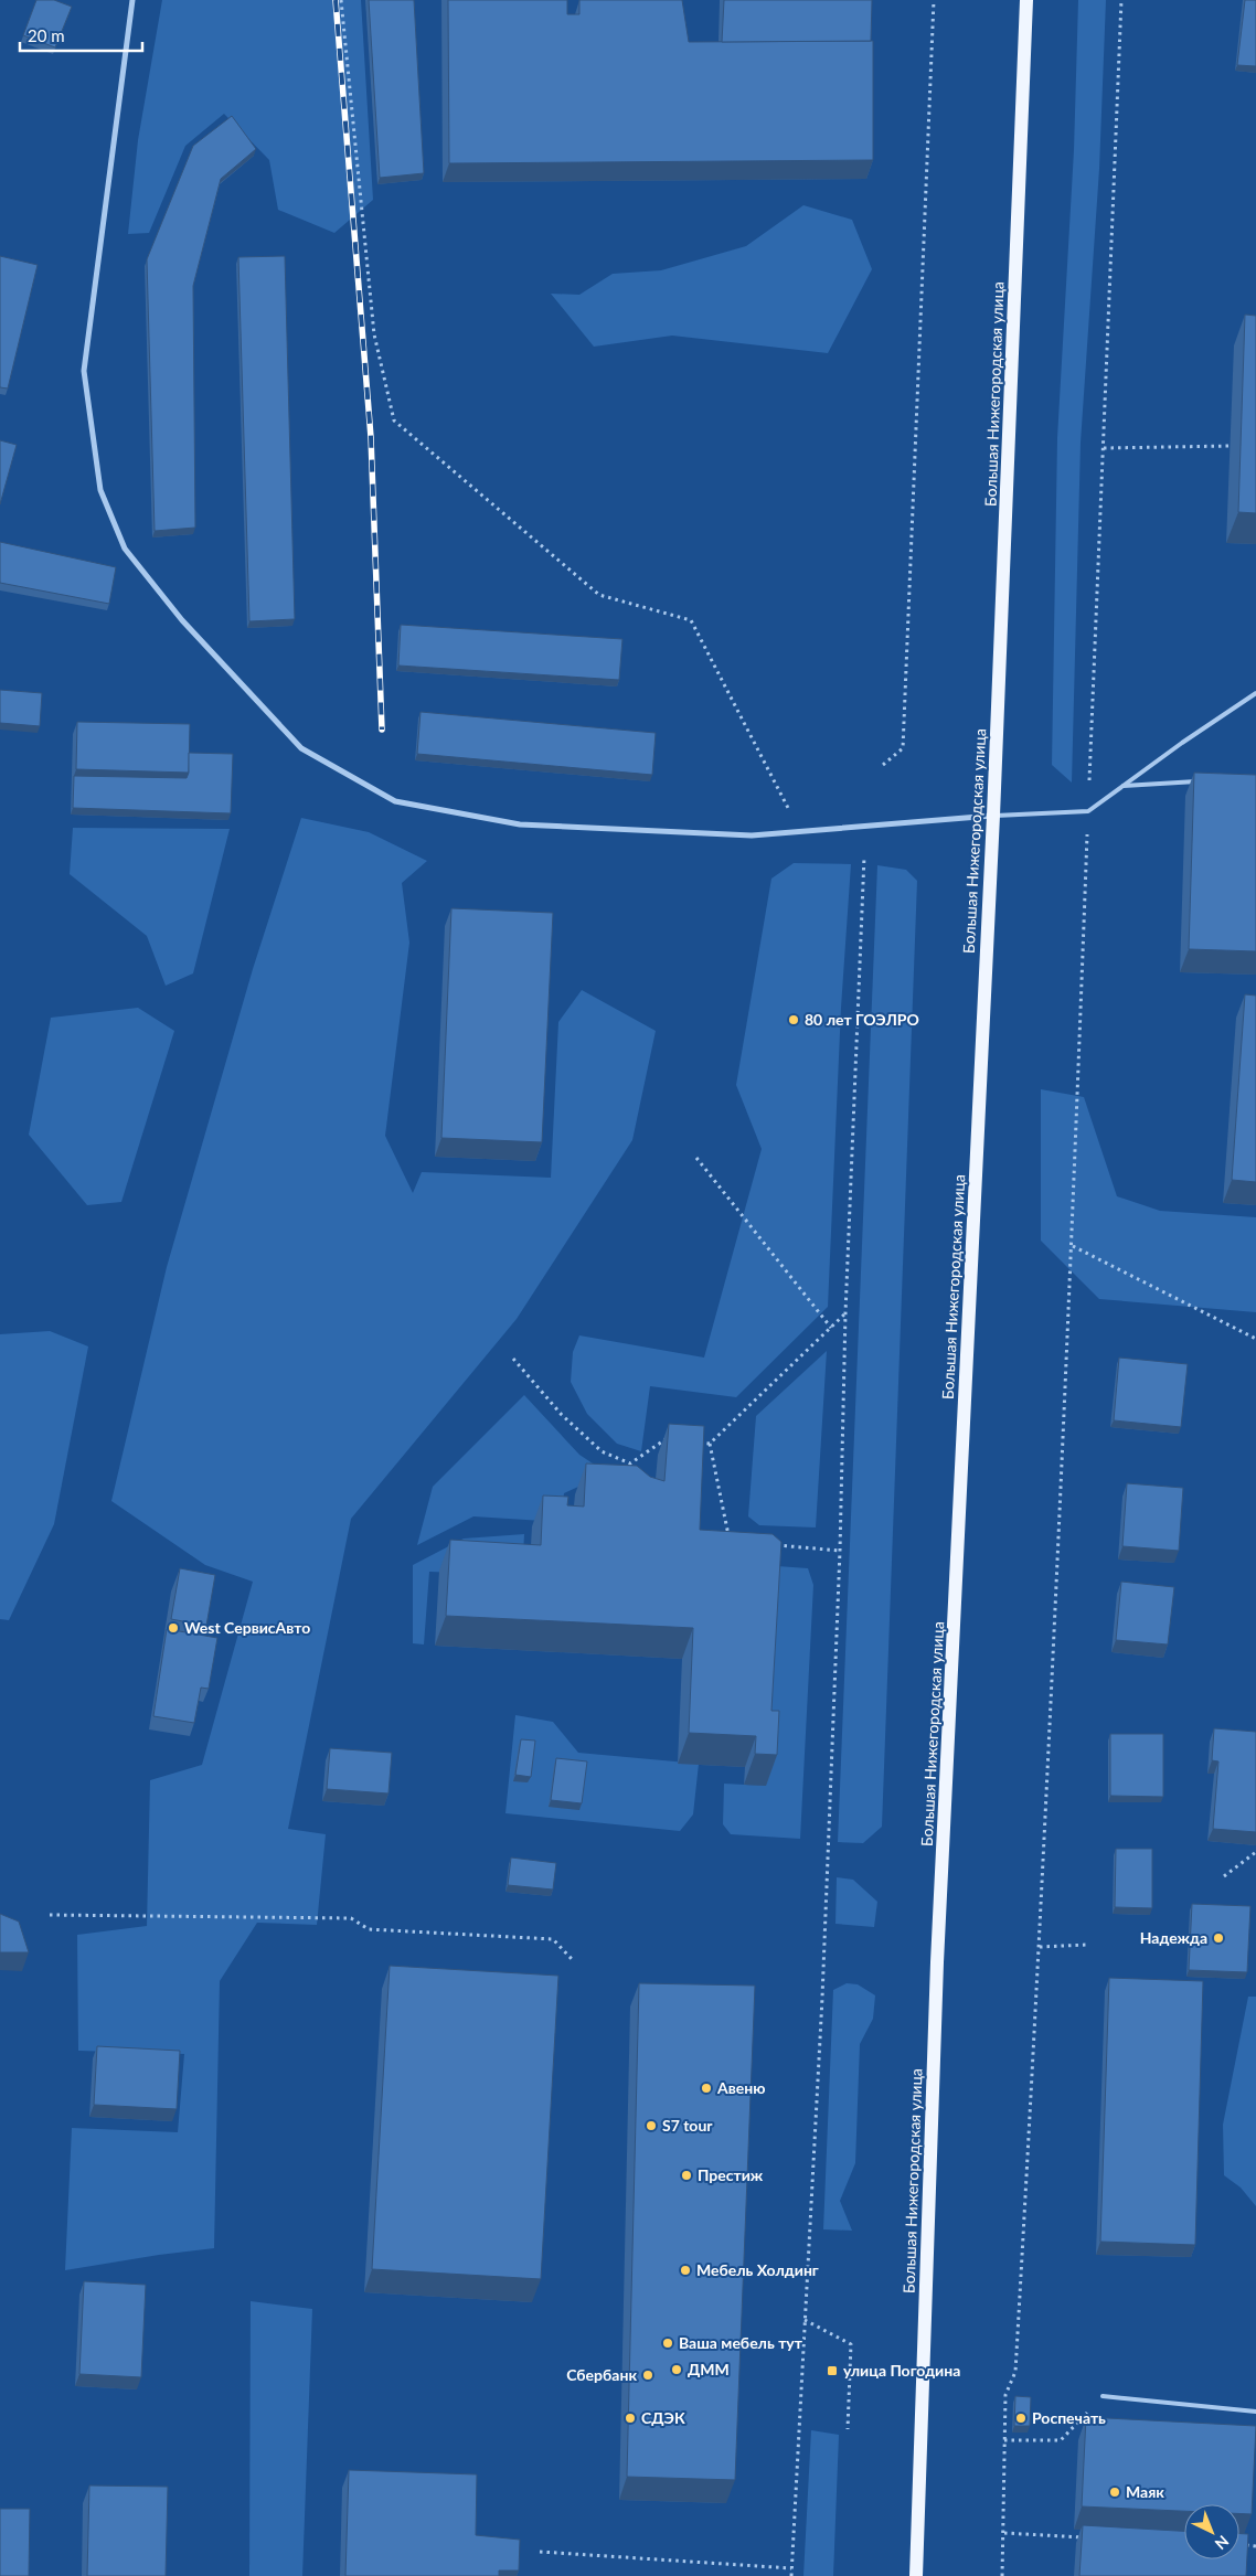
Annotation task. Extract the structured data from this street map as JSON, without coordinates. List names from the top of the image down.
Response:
{
  "streets": {
    "main road": ["Большая Нижегородская улица"]
  },
  "places": {
    "other": [
      "80 лет ГОЭЛРО",
      "West СервисАвто",
      "Надежда",
      "Авеню",
      "S7 tour",
      "Престиж",
      "Мебель Холдинг",
      "Ваша мебель тут",
      "ДММ",
      "Сбербанк",
      "СДЭК",
      "Роспечать",
      "Маяк"
    ],
    "transit": ["улица Погодина"]
  },
  "scale_bar": "20 m",
  "north": "bottom right"
}
